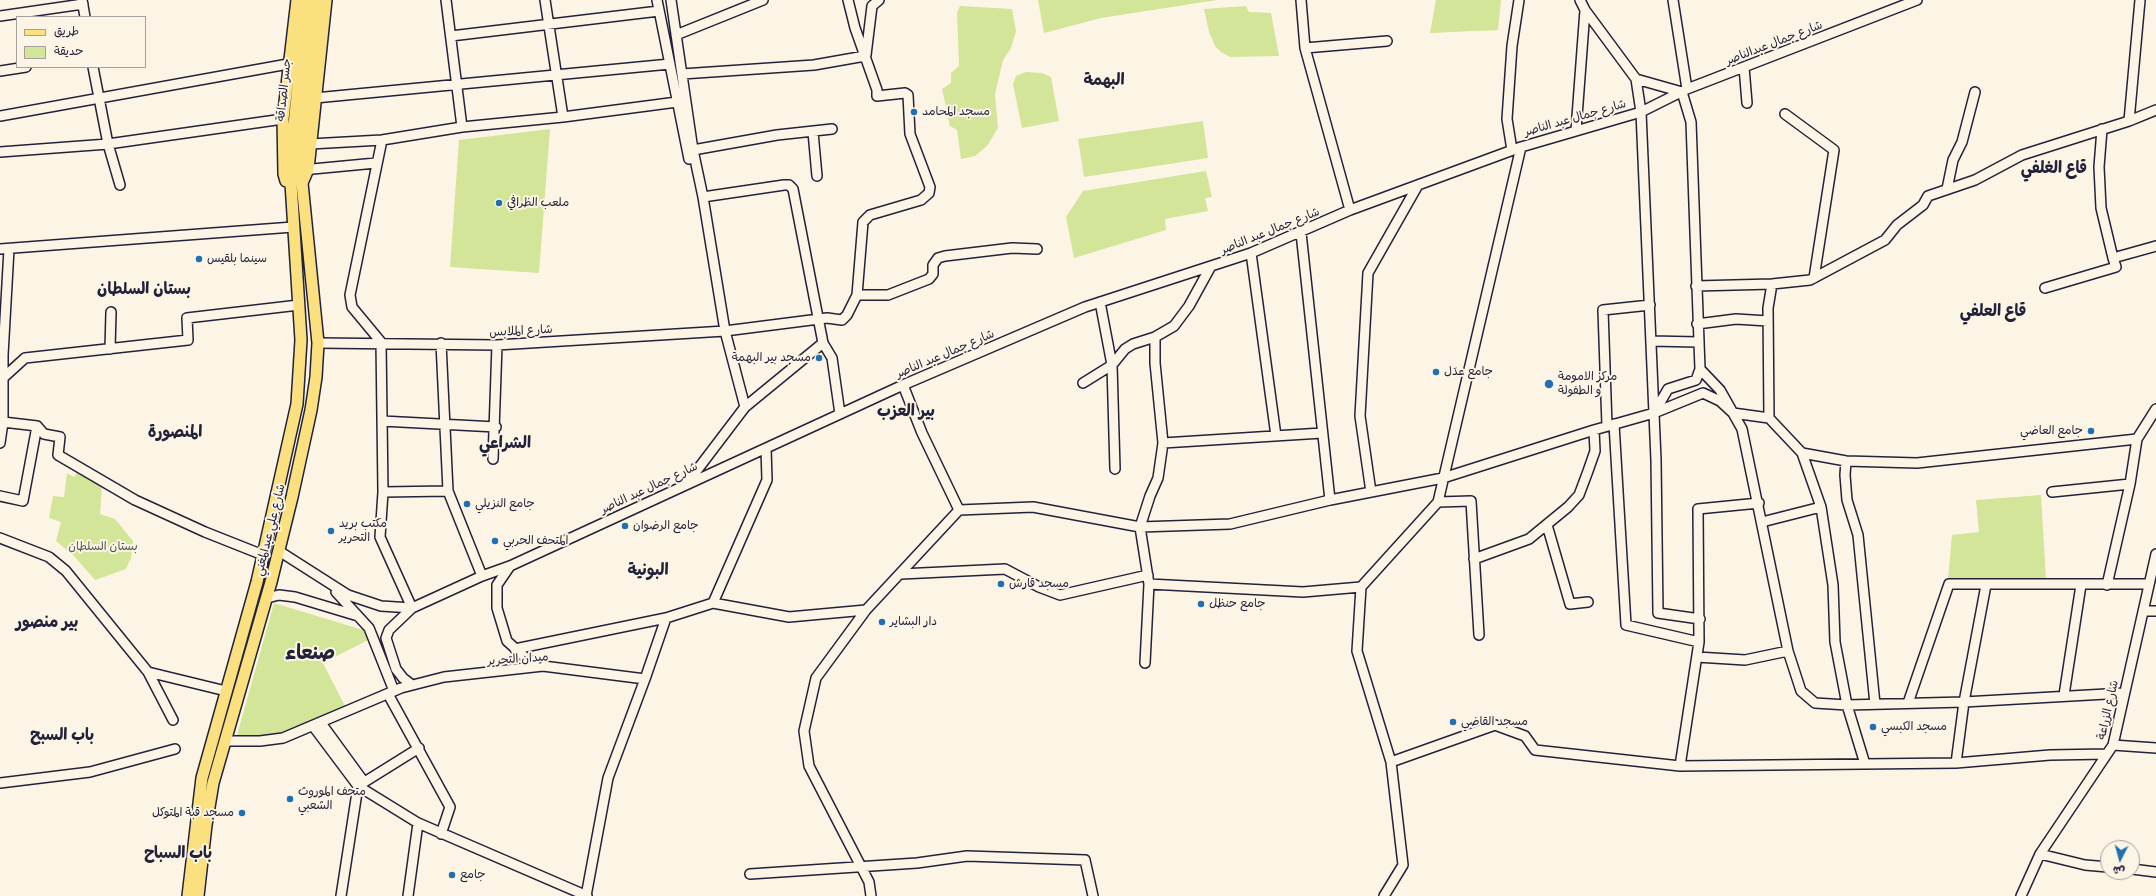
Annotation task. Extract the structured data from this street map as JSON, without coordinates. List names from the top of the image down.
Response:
{
  "streets": {
    "main road": ["جسر الصداقة", "شارع علي عبدالمغني"],
    "street": [
      "شارع جمال عبدالناصر",
      "شارع جمال عبد الناصر",
      "شارع الملابس",
      "ميدان التحرير",
      "شارع الزراعة"
    ]
  },
  "crossings": [
    ["شارع جمال عبدالناصر", "شارع جمال عبد الناصر"],
    ["جسر الصداقة", "شارع علي عبدالمغني"],
    ["شارع جمال عبد الناصر", "شارع علي عبدالمغني"],
    ["شارع الملابس", "شارع علي عبدالمغني"],
    ["شارع علي عبدالمغني", "ميدان التحرير"]
  ],
  "districts": [
    "البهمة",
    "قاع الغلفي",
    "بستان السلطان",
    "قاع العلفي",
    "بير العزب",
    "المنصورة",
    "الشراعي",
    "البونية",
    "بير منصور",
    "صنعاء",
    "باب السبح",
    "باب السباح"
  ],
  "parks": ["بستان السلطان"],
  "places": [
    "مسجد المحامد",
    "ملعب الظرافي",
    "سينما بلقيس",
    "مسجد بير البهمة",
    "جامع عدَل",
    "مركز الامومة و الطفولة",
    "جامع العاضي",
    "جامع النزيلي",
    "جامع الرضوان",
    "مكتب بريد التحرير",
    "المتحف الحربي",
    "مسجد قارش",
    "جامع حنظل",
    "دار البشاير",
    "مسجد القاضي",
    "مسجد الكبسي",
    "متحف الموروث الشعبي",
    "مسجد قبة المتوكل",
    "جامع"
  ],
  "legend": ["طريق", "حديقة"],
  "north": "bottom"
}
